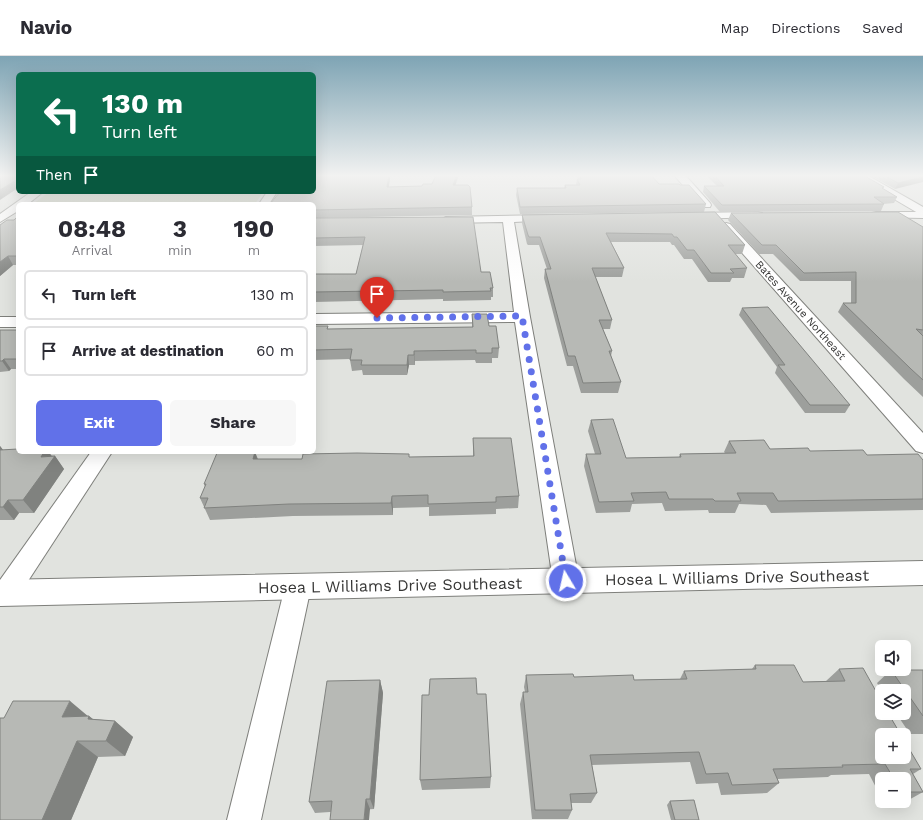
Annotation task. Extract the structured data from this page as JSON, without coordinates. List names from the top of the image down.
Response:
{
  "streets": {
    "street": ["Bates Avenue Northeast", "Hosea L Williams Drive Southeast"]
  },
  "page": {
    "header": "Navio",
    "nav": ["Map", "Directions", "Saved"],
    "turn": ["130 m", "Turn left"],
    "then": "Then",
    "eta": [
      "08:48",
      "Arrival",
      "3",
      "min",
      "190",
      "m"
    ],
    "list": [
      {
        "name": "Turn left",
        "value": "130 m"
      },
      {
        "name": "Arrive at destination",
        "value": "60 m"
      }
    ],
    "buttons": ["Exit", "Share"],
    "map_buttons": ["+", "−"]
  }
}
